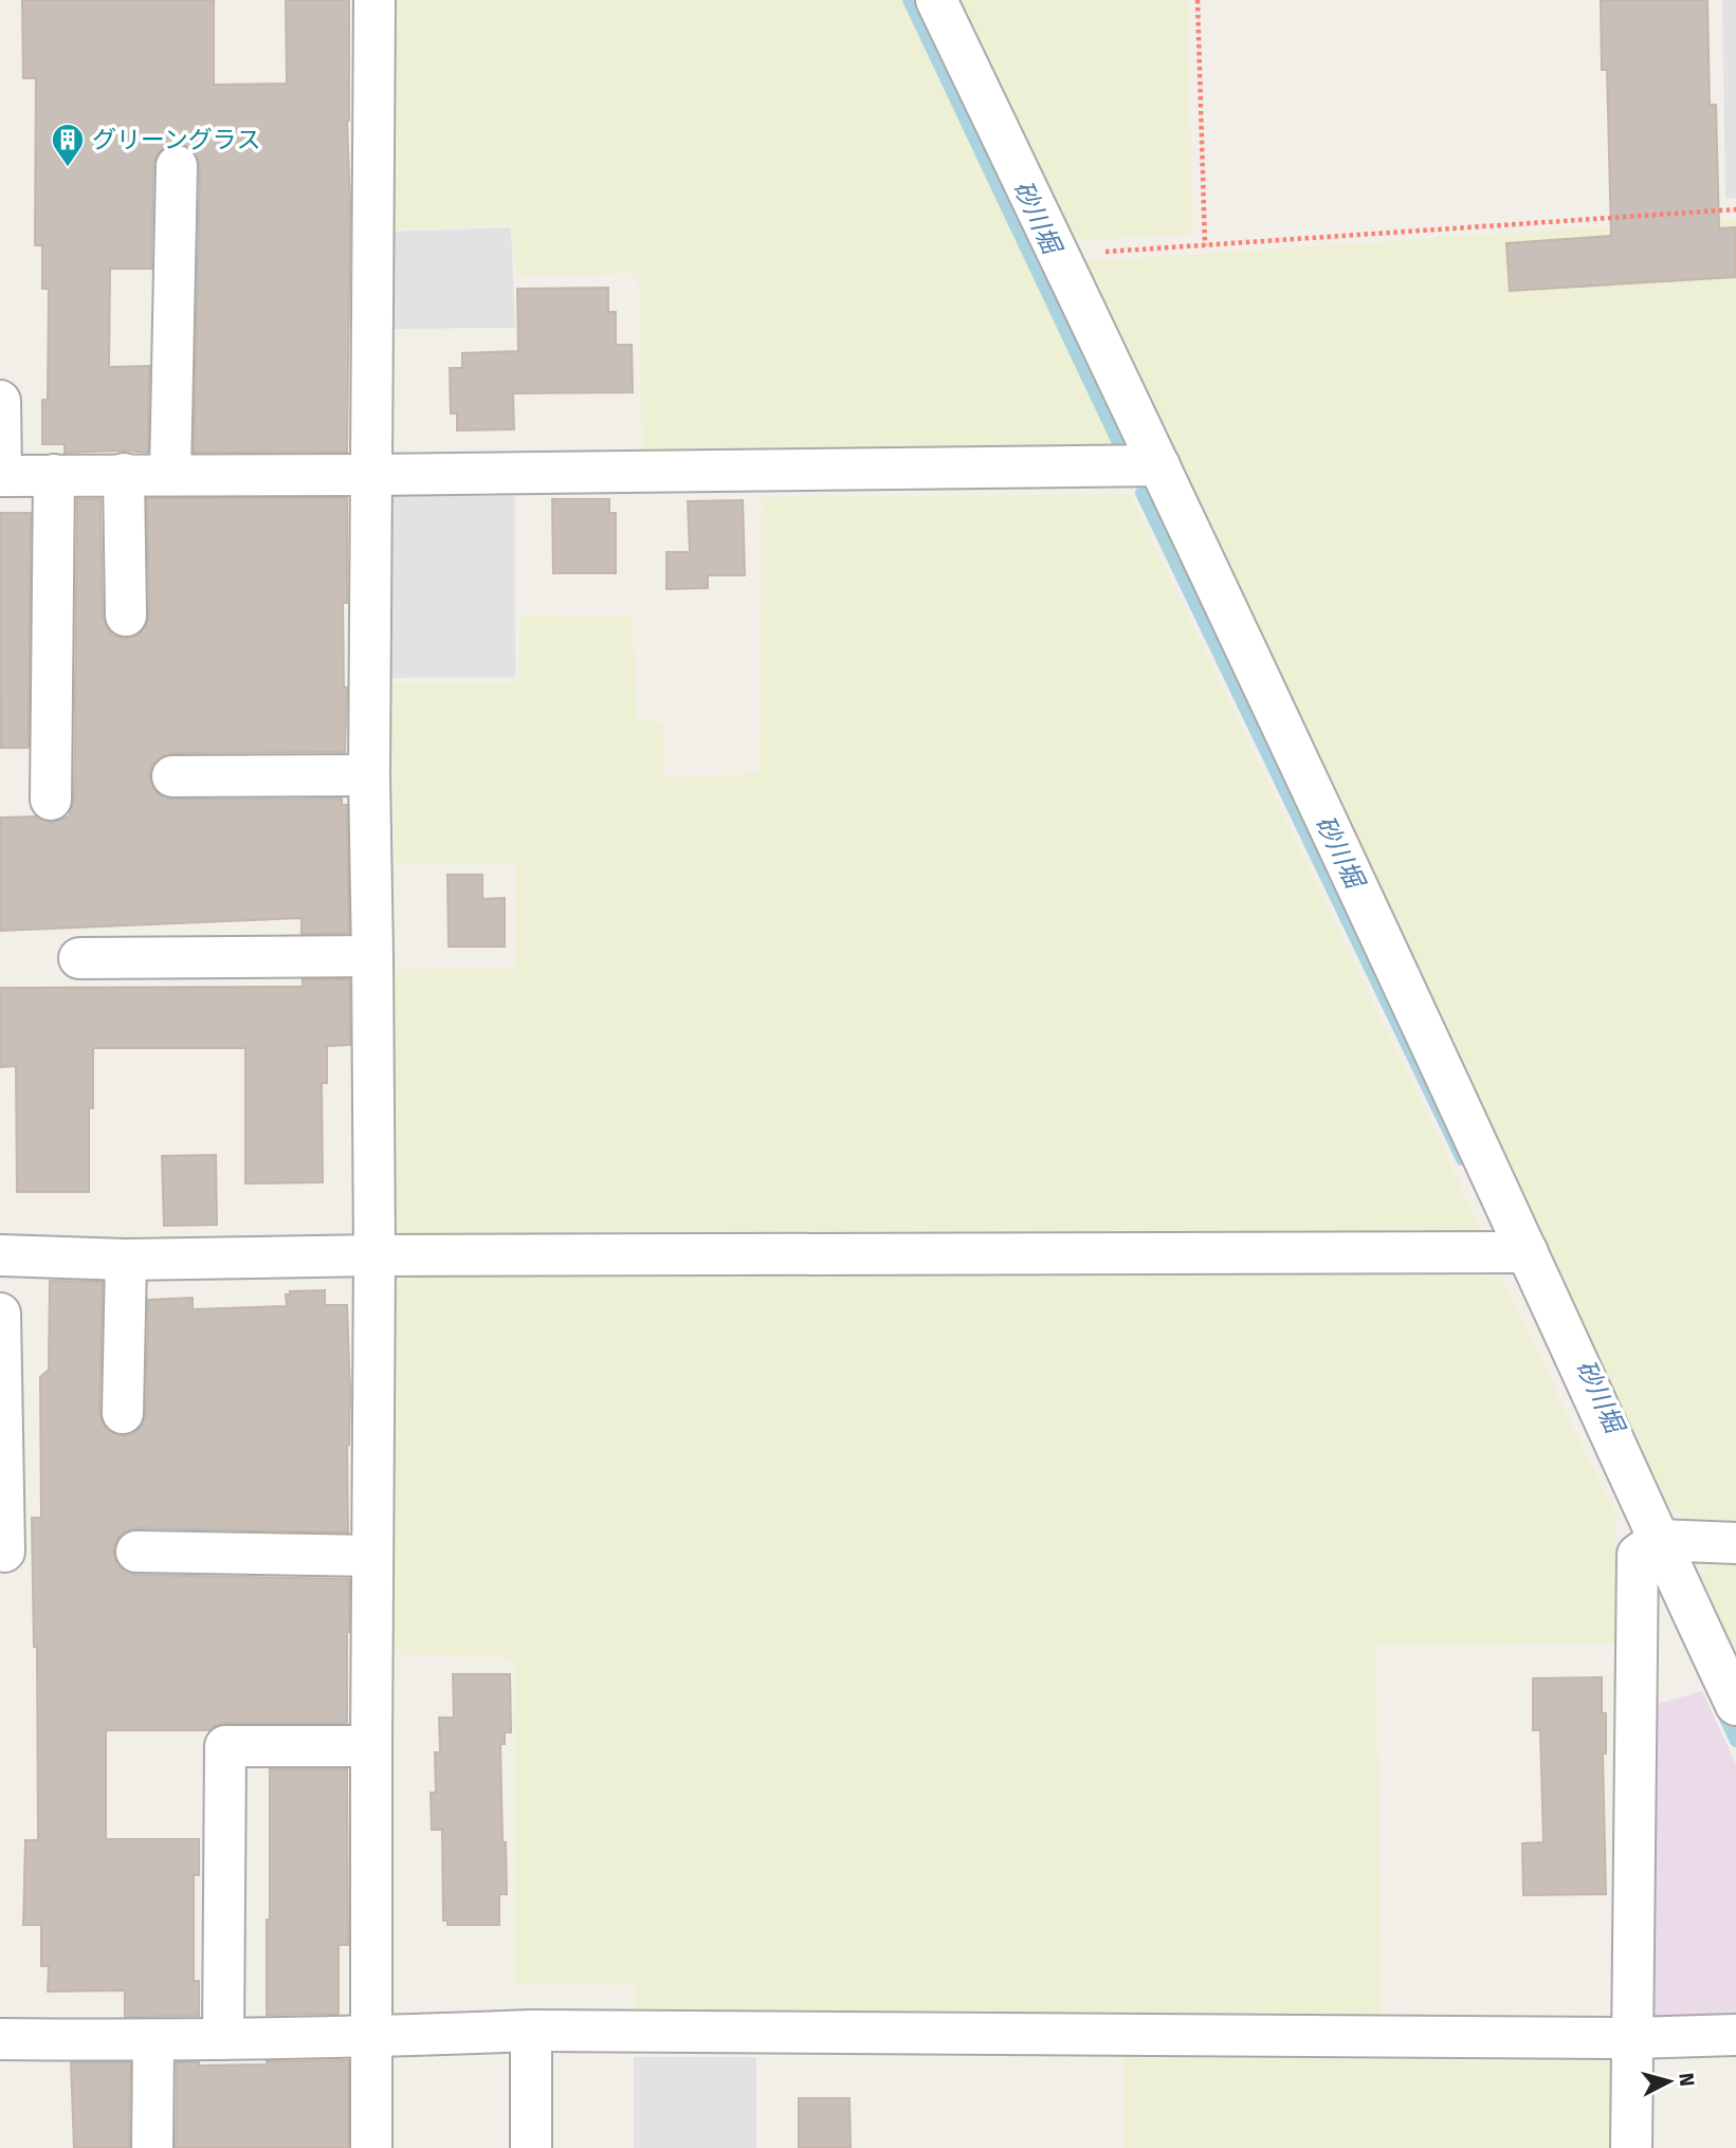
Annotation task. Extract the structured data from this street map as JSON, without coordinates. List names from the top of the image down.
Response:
{
  "water": ["砂川堀"],
  "places": {
    "building": ["グリーングラス"]
  },
  "north": "right"
}
